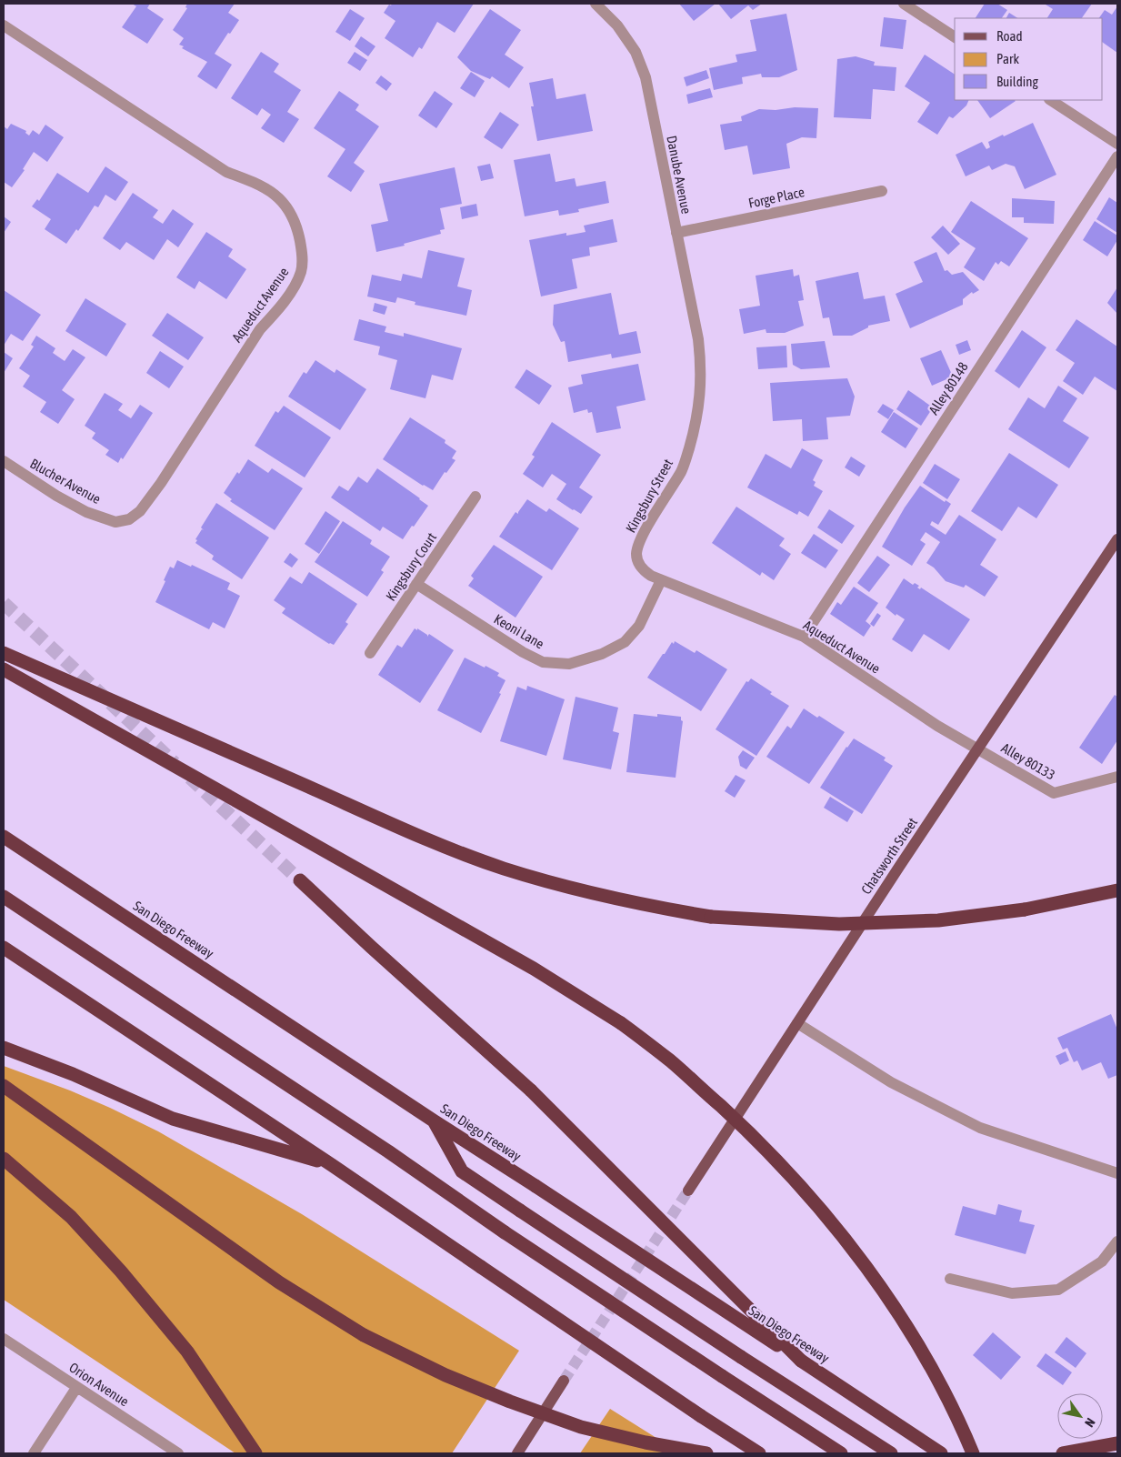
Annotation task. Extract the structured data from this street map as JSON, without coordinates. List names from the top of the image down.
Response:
{
  "streets": {
    "highway": ["San Diego Freeway"],
    "main road": ["Chatsworth Street"],
    "street": [
      "Danube Avenue",
      "Forge Place",
      "Aqueduct Avenue",
      "Alley 80148",
      "Blucher Avenue",
      "Kingsbury Street",
      "Kingsbury Court",
      "Keoni Lane",
      "Alley 80133",
      "Orion Avenue"
    ]
  },
  "crossings": [
    ["Danube Avenue", "Forge Place"],
    ["Danube Avenue", "Kingsbury Street"],
    ["Aqueduct Avenue", "Alley 80148"],
    ["Aqueduct Avenue", "Blucher Avenue"],
    ["Aqueduct Avenue", "Kingsbury Street"],
    ["Aqueduct Avenue", "Keoni Lane"],
    ["Aqueduct Avenue", "Alley 80133"],
    ["Aqueduct Avenue", "Chatsworth Street"],
    ["Kingsbury Court", "Keoni Lane"],
    ["Alley 80133", "Chatsworth Street"]
  ],
  "legend": ["Road", "Park", "Building"],
  "north": "bottom right"
}
